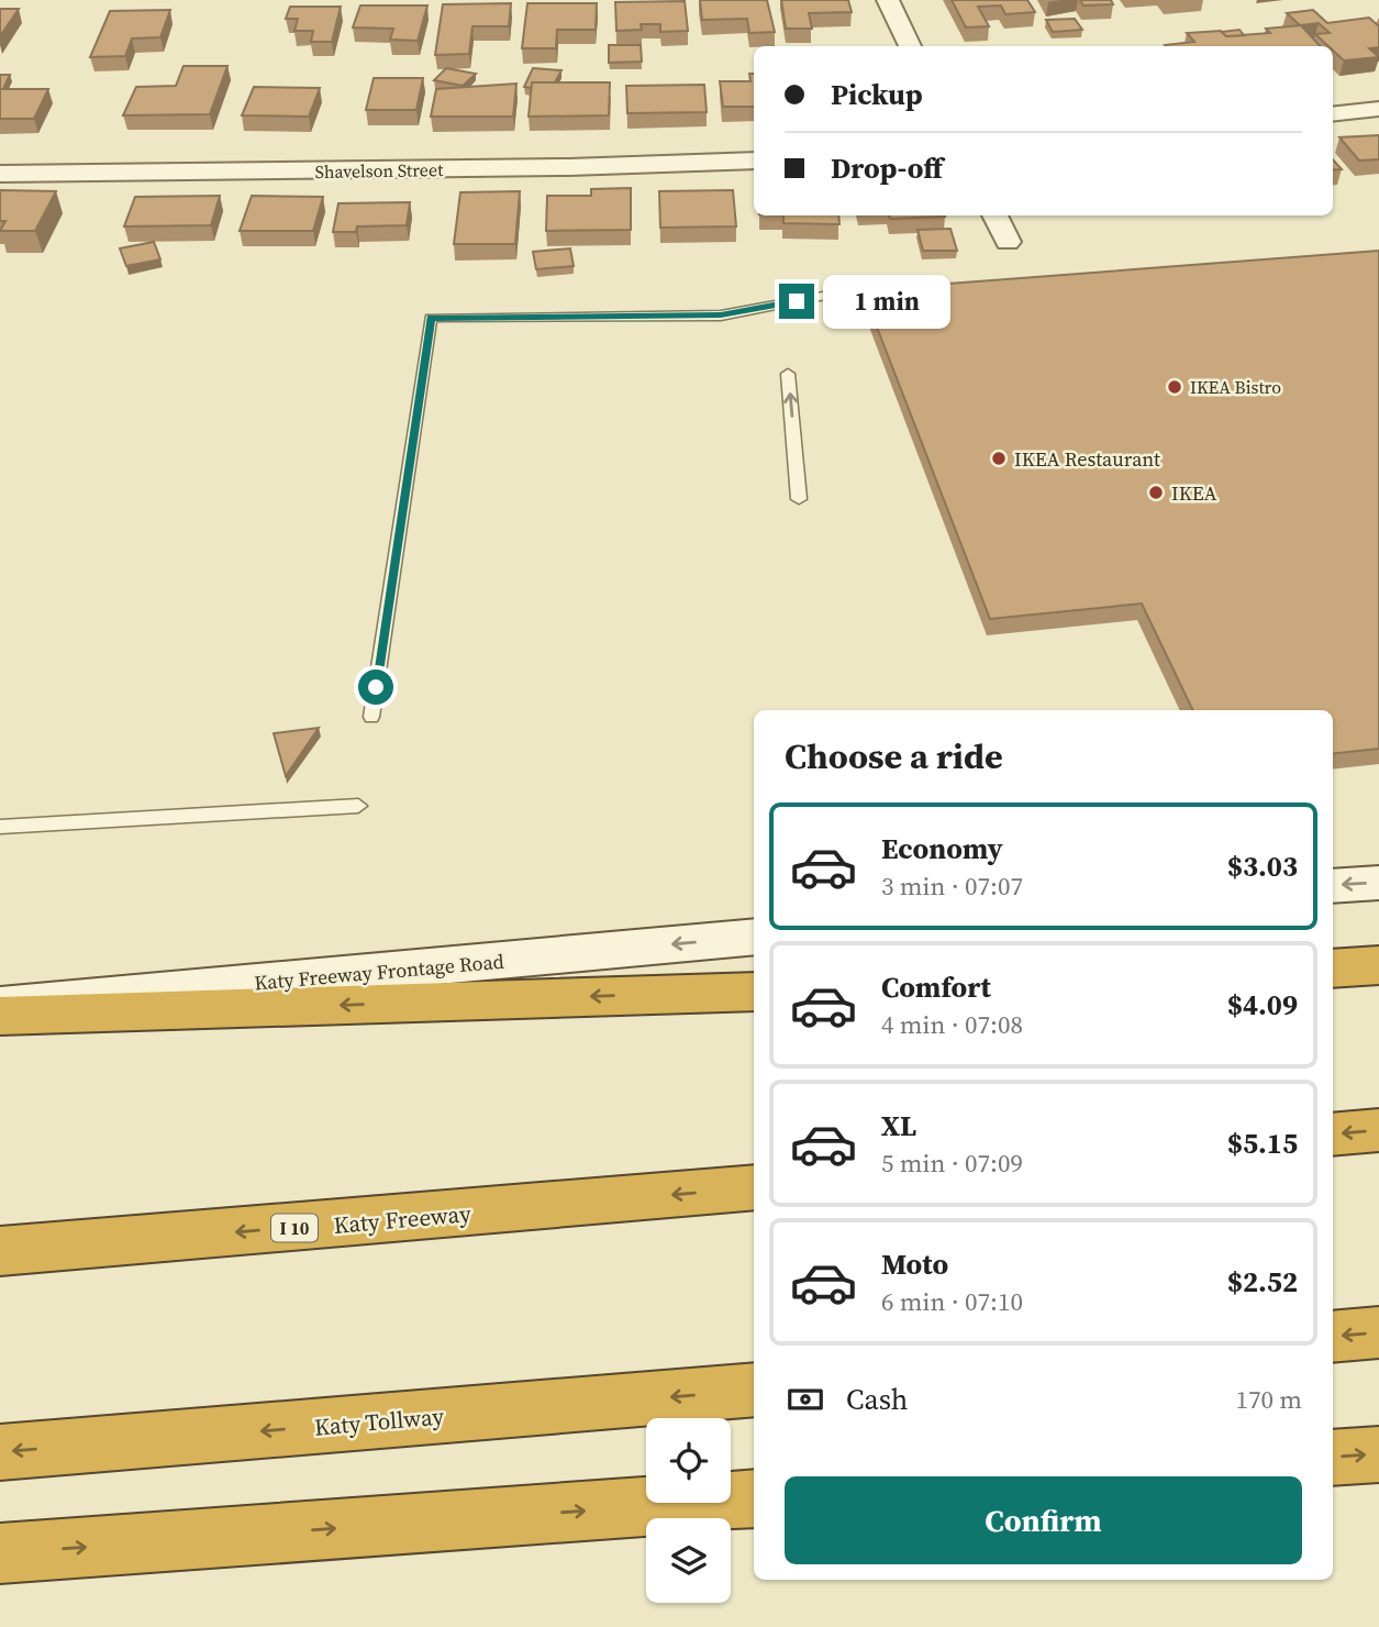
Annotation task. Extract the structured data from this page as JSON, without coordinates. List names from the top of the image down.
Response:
{
  "streets": {
    "highway": ["Katy Freeway", "I 10", "Katy Tollway"],
    "main road": ["Katy Freeway Frontage Road"],
    "street": ["Shavelson Street"]
  },
  "one_way": ["Katy Freeway Frontage Road"],
  "places": ["IKEA Bistro", "IKEA Restaurant", "IKEA"],
  "page": {
    "banner": ["Pickup", "Drop-off"],
    "bubble": "1 min",
    "heading": "Choose a ride",
    "list": [
      {
        "name": "Economy",
        "note": "3 min · 07:07",
        "value": "$3.03"
      },
      {
        "name": "Comfort",
        "note": "4 min · 07:08",
        "value": "$4.09"
      },
      {
        "name": "XL",
        "note": "5 min · 07:09",
        "value": "$5.15"
      },
      {
        "name": "Moto",
        "note": "6 min · 07:10",
        "value": "$2.52"
      }
    ],
    "pay": ["Cash", "170 m"],
    "buttons": "Confirm"
  }
}
